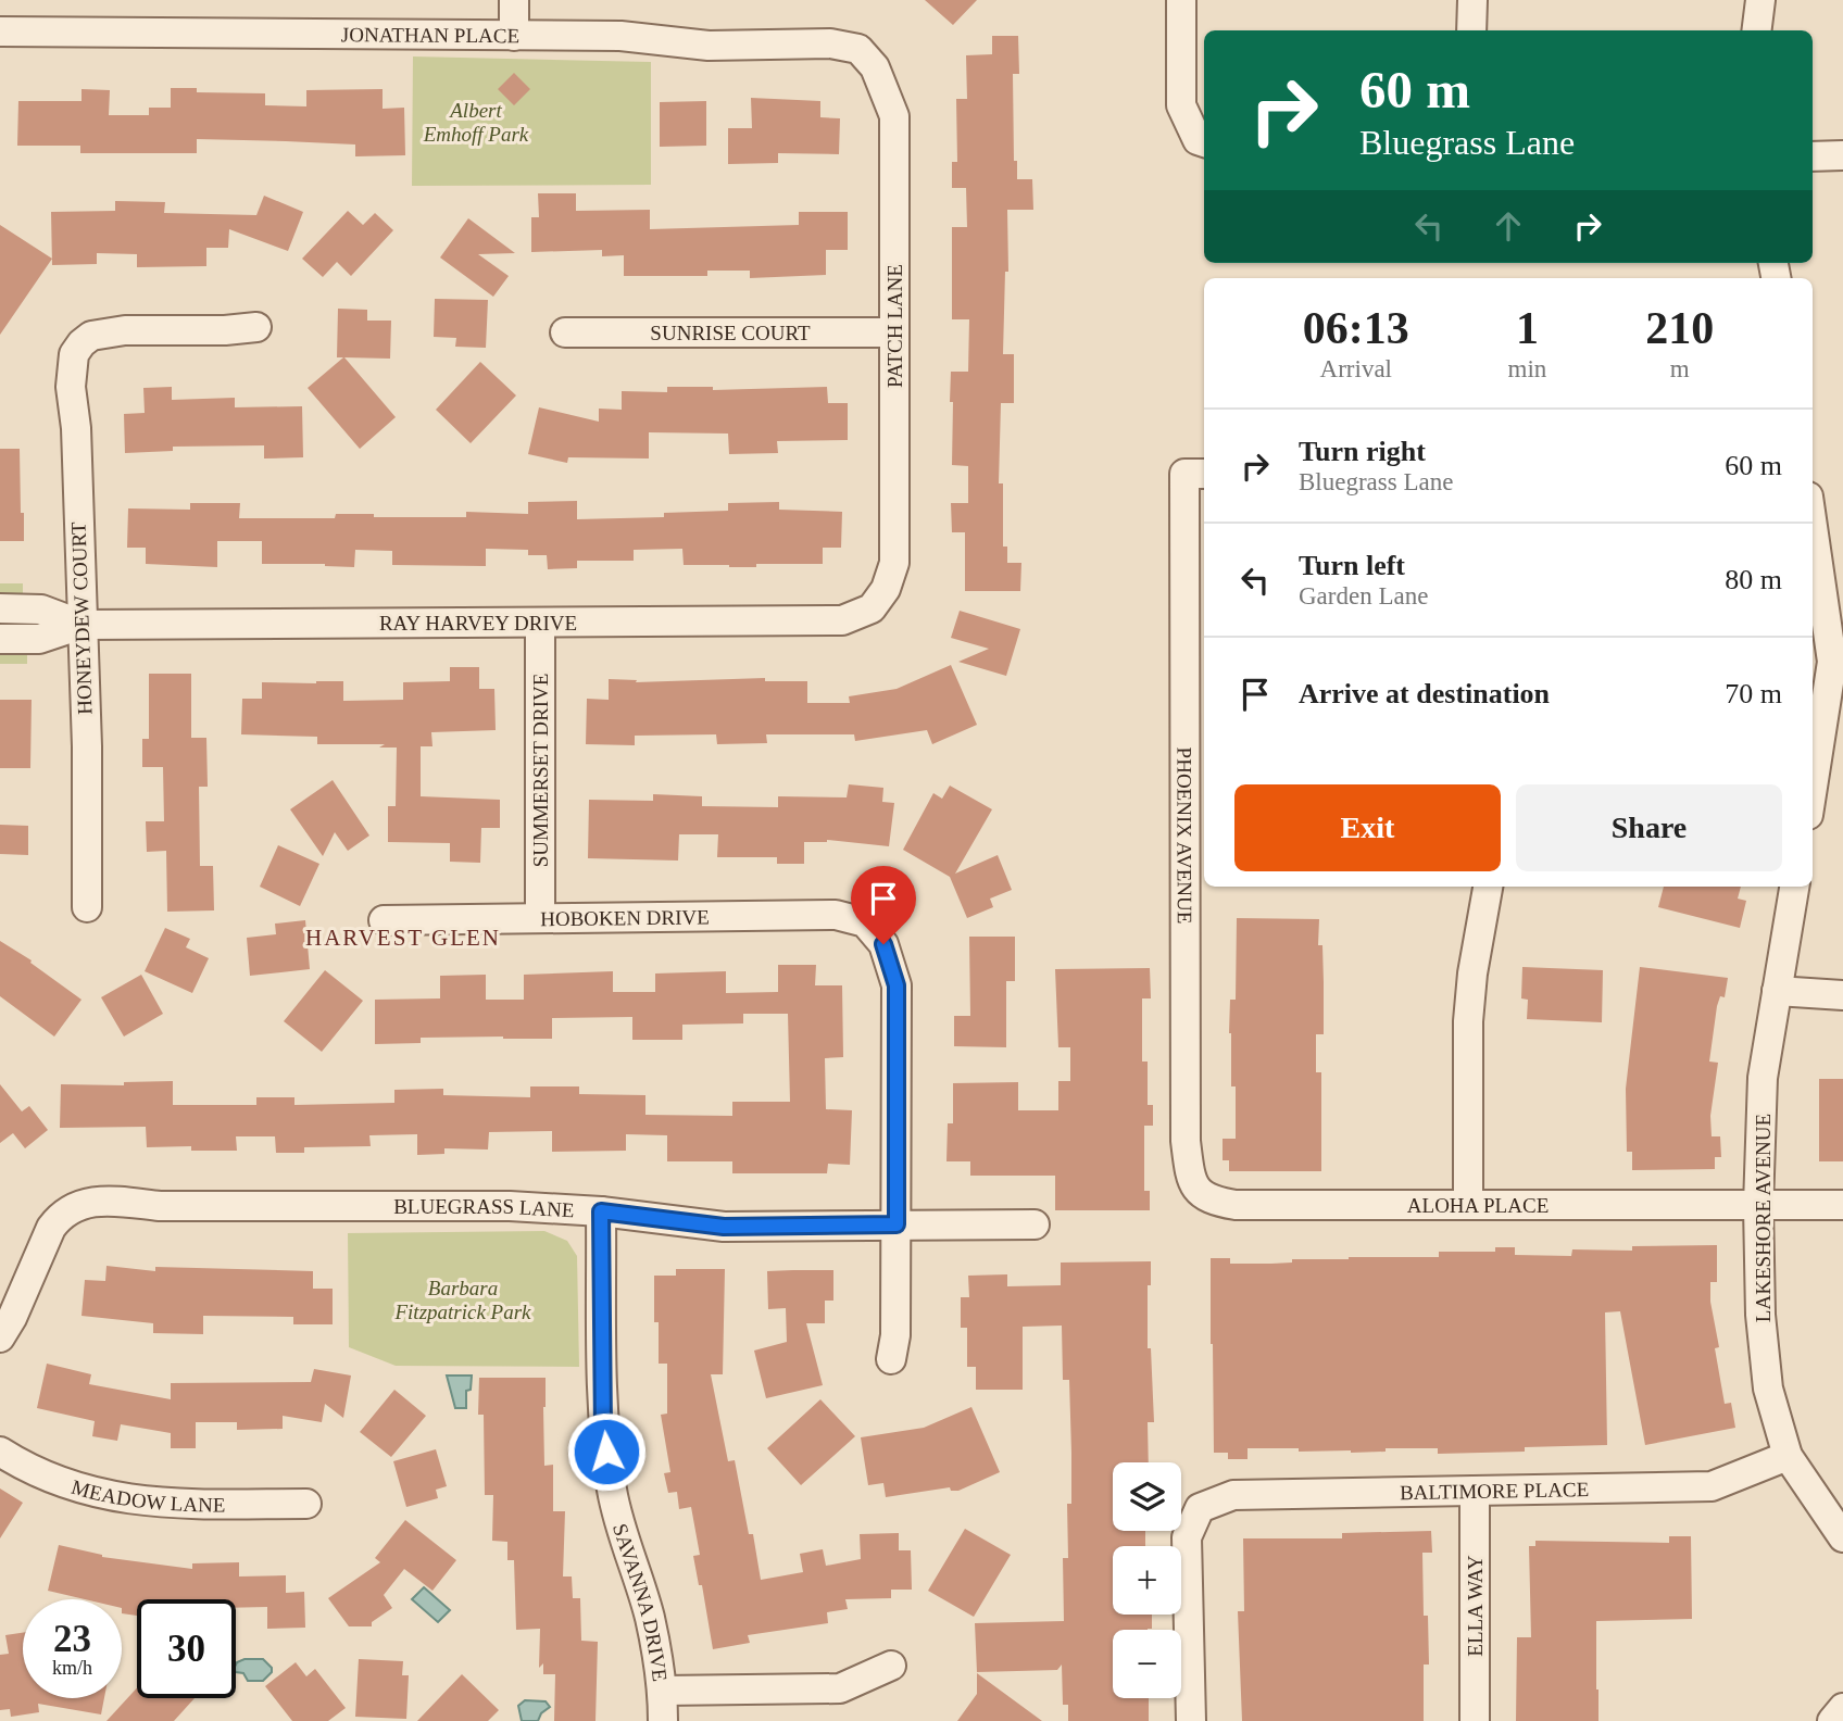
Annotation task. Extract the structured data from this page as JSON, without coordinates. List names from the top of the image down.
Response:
{
  "streets": {
    "street": [
      "JONATHAN PLACE",
      "PATCH LANE",
      "SUNRISE COURT",
      "HONEYDEW COURT",
      "RAY HARVEY DRIVE",
      "SUMMERSET DRIVE",
      "PHOENIX AVENUE",
      "HOBOKEN DRIVE",
      "ALOHA PLACE",
      "BLUEGRASS LANE",
      "LAKESHORE AVENUE",
      "BALTIMORE PLACE",
      "MEADOW LANE",
      "SAVANNA DRIVE",
      "ELLA WAY"
    ]
  },
  "crossings": [
    ["JONATHAN PLACE", "PATCH LANE"],
    ["PATCH LANE", "SUNRISE COURT"],
    ["PATCH LANE", "RAY HARVEY DRIVE"],
    ["HONEYDEW COURT", "RAY HARVEY DRIVE"],
    ["RAY HARVEY DRIVE", "SUMMERSET DRIVE"],
    ["SUMMERSET DRIVE", "HOBOKEN DRIVE"],
    ["PHOENIX AVENUE", "ALOHA PLACE"],
    ["HOBOKEN DRIVE", "BLUEGRASS LANE"],
    ["ALOHA PLACE", "LAKESHORE AVENUE"],
    ["BLUEGRASS LANE", "SAVANNA DRIVE"],
    ["LAKESHORE AVENUE", "BALTIMORE PLACE"],
    ["BALTIMORE PLACE", "ELLA WAY"]
  ],
  "districts": ["HARVEST GLEN"],
  "parks": ["Albert Emhoff Park", "Barbara Fitzpatrick Park"],
  "page": {
    "turn": ["60 m", "Bluegrass Lane"],
    "eta": [
      "06:13",
      "Arrival",
      "1",
      "min",
      "210",
      "m"
    ],
    "list": [
      {
        "name": "Turn right",
        "note": "Bluegrass Lane",
        "value": "60 m"
      },
      {
        "name": "Turn left",
        "note": "Garden Lane",
        "value": "80 m"
      },
      {
        "name": "Arrive at destination",
        "value": "70 m"
      }
    ],
    "buttons": ["Exit", "Share"],
    "map_buttons": ["+", "−"],
    "speed": "23 km/h",
    "limit": "30"
  }
}
